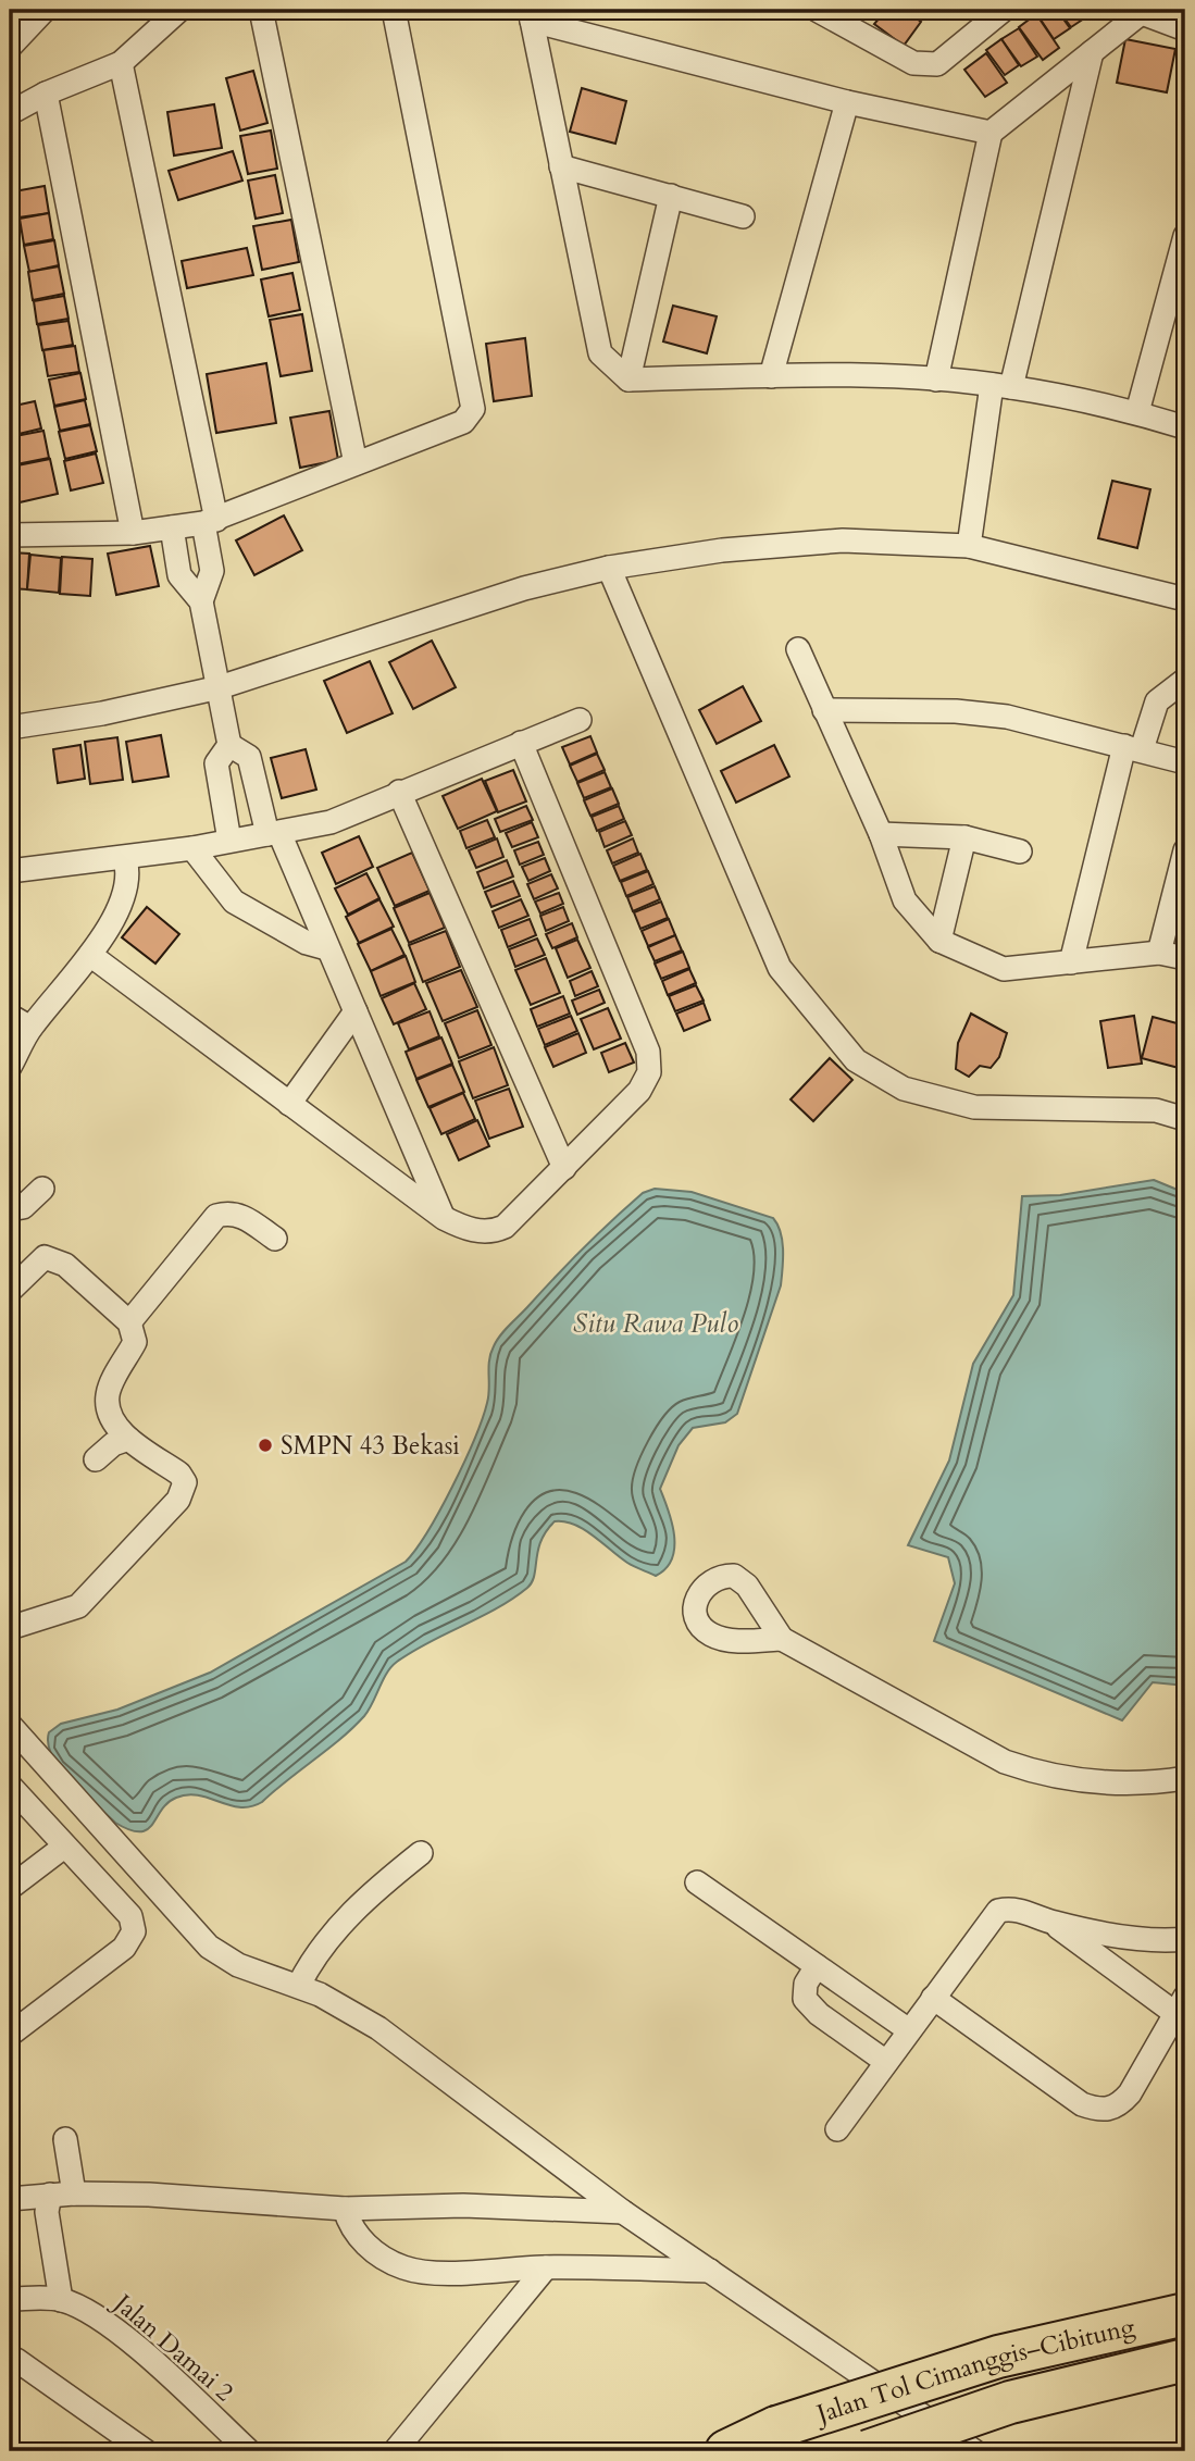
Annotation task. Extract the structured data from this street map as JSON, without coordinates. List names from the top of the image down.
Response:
{
  "streets": {
    "highway": ["Jalan Tol Cimanggis–Cibitung"],
    "street": ["Jalan Damai 2"]
  },
  "water": ["Situ Rawa Pulo"],
  "places": ["SMPN 43 Bekasi"]
}
